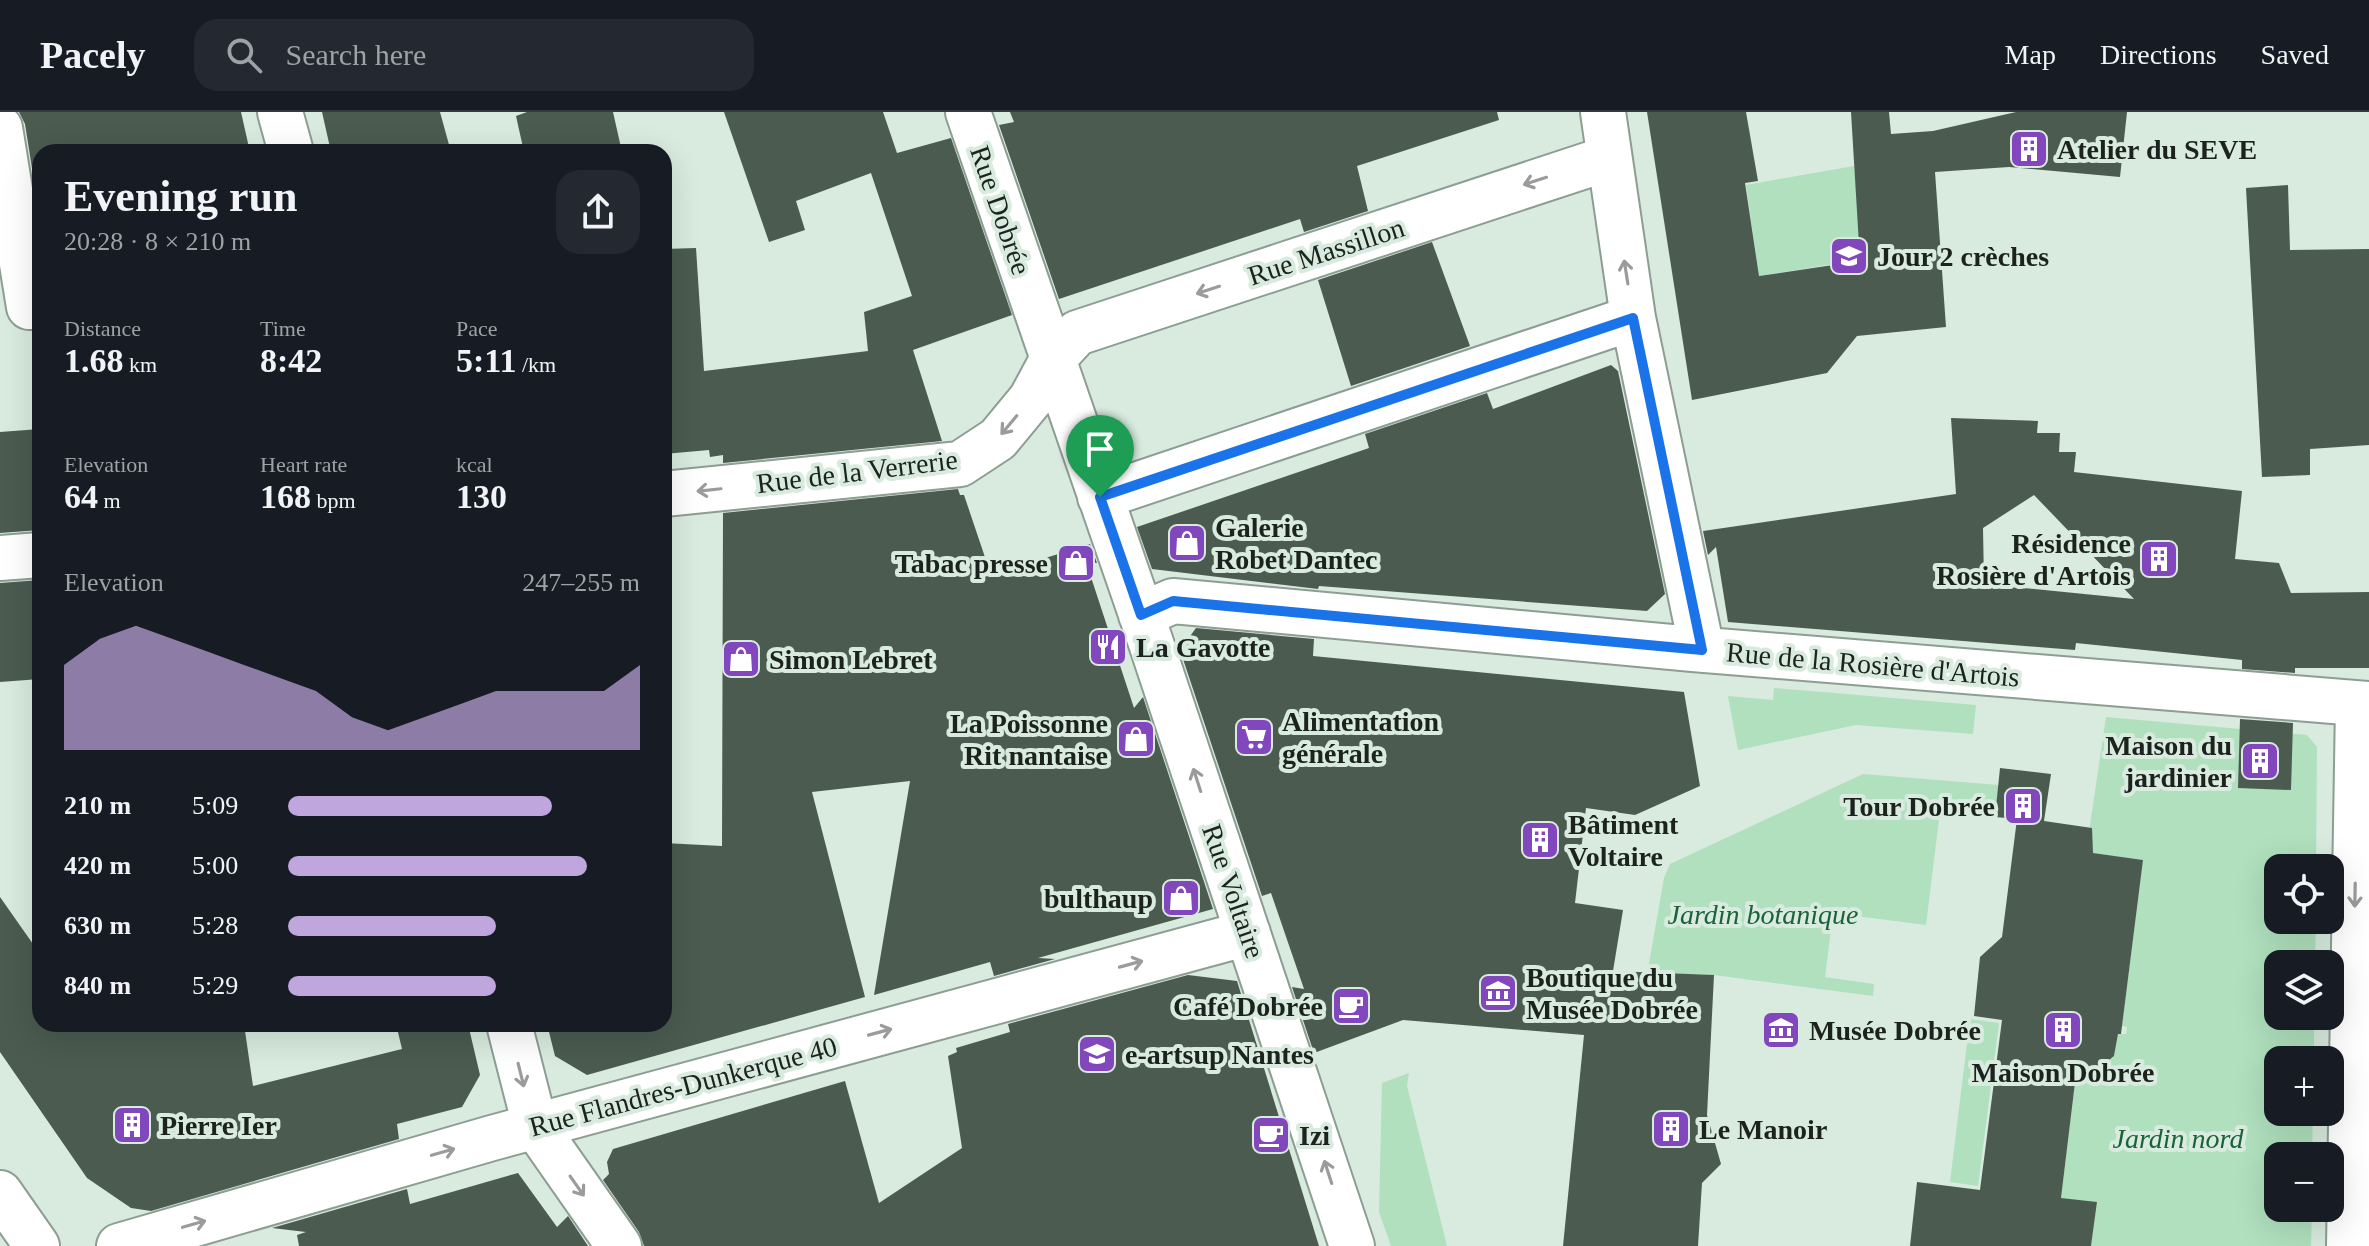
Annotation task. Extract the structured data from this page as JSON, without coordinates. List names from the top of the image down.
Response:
{
  "streets": {
    "street": [
      "Rue Dobrée",
      "Rue Massillon",
      "Rue de la Verrerie",
      "Rue de la Rosière d'Artois",
      "Rue Voltaire",
      "Rue Flandres-Dunkerque 40"
    ]
  },
  "crossings": [
    ["Rue Dobrée", "Rue Massillon"],
    ["Rue Dobrée", "Rue de la Verrerie"],
    ["Rue Dobrée", "Rue Voltaire"],
    ["Rue Massillon", "Rue de la Verrerie"],
    ["Rue Massillon", "Rue Voltaire"],
    ["Rue de la Verrerie", "Rue Voltaire"],
    ["Rue de la Rosière d'Artois", "Rue Voltaire"],
    ["Rue Voltaire", "Rue Flandres-Dunkerque 40"]
  ],
  "one_way": ["Rue Voltaire", "Rue Flandres-Dunkerque 40"],
  "parks": ["Jardin botanique", "Jardin nord"],
  "places": {
    "building": [
      "Atelier du SEVE",
      "Résidence Rosière d'Artois",
      "Maison du jardinier",
      "Tour Dobrée",
      "Bâtiment Voltaire",
      "Maison Dobrée",
      "Pierre Ier",
      "Le Manoir"
    ],
    "school or university": ["Jour 2 crèches", "e-artsup Nantes"],
    "shop": [
      "Galerie Robet Dantec",
      "Tabac presse",
      "Simon Lebret",
      "La Poissonne Rit nantaise",
      "bulthaup"
    ],
    "restaurant": ["La Gavotte"],
    "supermarket": ["Alimentation générale"],
    "museum": ["Boutique du Musée Dobrée", "Musée Dobrée"],
    "cafe": ["Café Dobrée", "Izi"]
  },
  "page": {
    "header": "Pacely",
    "search": "Search here",
    "nav": ["Map", "Directions", "Saved"],
    "heading": ["Evening run", "20:28 · 8 × 210 m"],
    "stats": [
      ["Distance", "1.68 km"],
      ["Time", "8:42"],
      ["Pace", "5:11 /km"],
      ["Elevation", "64 m"],
      ["Heart rate", "168 bpm"],
      ["kcal", "130"]
    ],
    "chart": ["Elevation", "247–255 m"],
    "list": [
      {
        "name": "210 m",
        "note": "5:09"
      },
      {
        "name": "420 m",
        "note": "5:00"
      },
      {
        "name": "630 m",
        "note": "5:28"
      },
      {
        "name": "840 m",
        "note": "5:29"
      }
    ],
    "map_buttons": ["+", "−"]
  }
}
